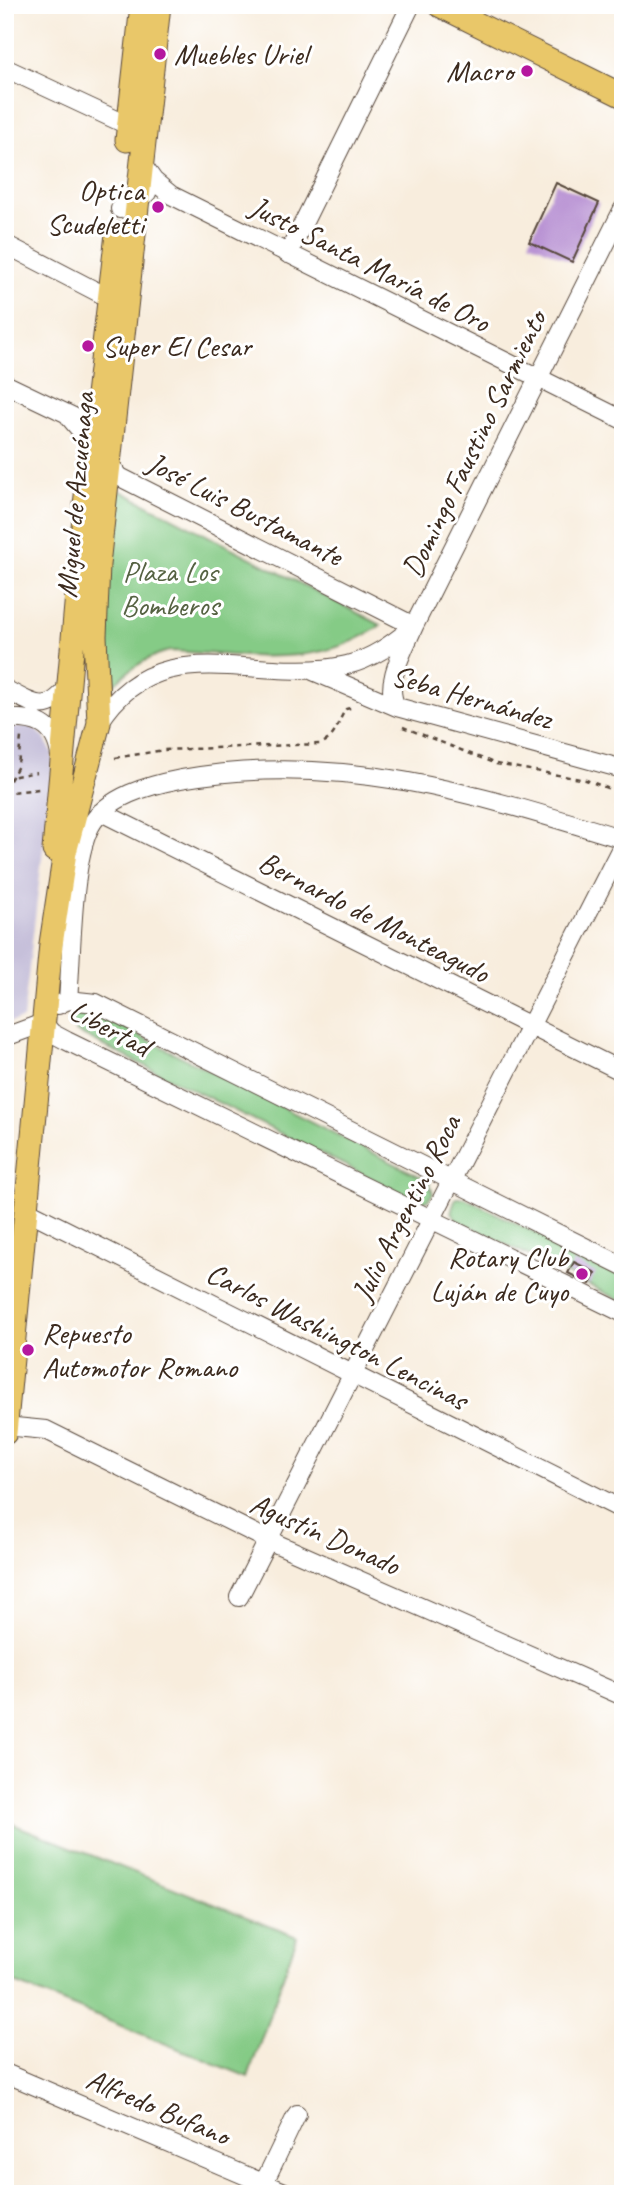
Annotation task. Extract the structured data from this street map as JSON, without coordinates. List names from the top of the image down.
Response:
{
  "streets": {
    "main road": ["Miguel de Azcuénaga"],
    "street": [
      "Justo Santa María de Oro",
      "Domingo Faustino Sarmiento",
      "José Luis Bustamante",
      "Seba Hernández",
      "Bernardo de Monteagudo",
      "Libertad",
      "Julio Argentino Roca",
      "Carlos Washington Lencinas",
      "Agustín Donado",
      "Alfredo Bufano"
    ]
  },
  "crossings": [
    ["Justo Santa María de Oro", "Domingo Faustino Sarmiento"],
    ["Justo Santa María de Oro", "Miguel de Azcuénaga"],
    ["Domingo Faustino Sarmiento", "José Luis Bustamante"],
    ["Domingo Faustino Sarmiento", "Seba Hernández"],
    ["Miguel de Azcuénaga", "José Luis Bustamante"],
    ["Miguel de Azcuénaga", "Seba Hernández"],
    ["Miguel de Azcuénaga", "Libertad"],
    ["Miguel de Azcuénaga", "Carlos Washington Lencinas"],
    ["Miguel de Azcuénaga", "Agustín Donado"],
    ["José Luis Bustamante", "Seba Hernández"],
    ["Bernardo de Monteagudo", "Julio Argentino Roca"],
    ["Libertad", "Julio Argentino Roca"],
    ["Julio Argentino Roca", "Carlos Washington Lencinas"],
    ["Julio Argentino Roca", "Agustín Donado"]
  ],
  "parks": ["Plaza Los Bomberos"],
  "places": [
    "Muebles Uriel",
    "Macro",
    "Optica Scudeletti",
    "Super El Cesar",
    "Rotary Club Luján de Cuyo",
    "Repuesto Automotor Romano"
  ]
}
